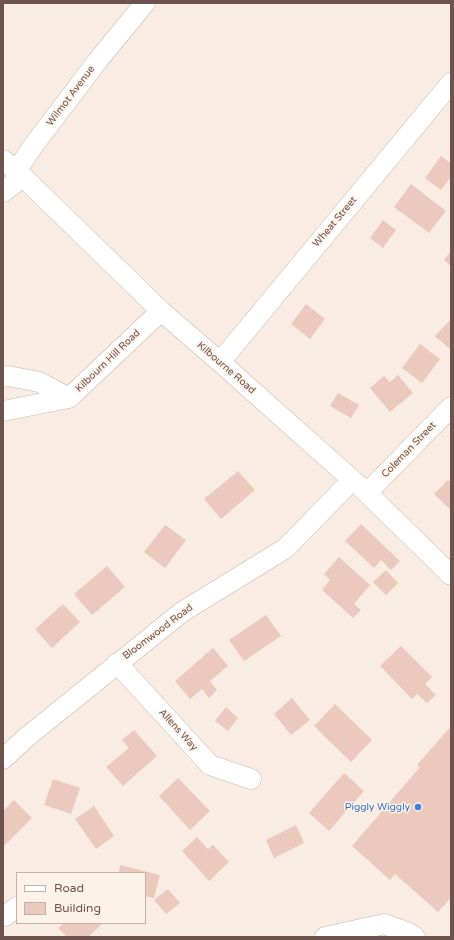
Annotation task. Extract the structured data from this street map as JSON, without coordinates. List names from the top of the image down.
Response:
{
  "streets": {
    "street": [
      "Wilmot Avenue",
      "Wheat Street",
      "Kilbourn Hill Road",
      "Kilbourne Road",
      "Coleman Street",
      "Bloomwood Road",
      "Allens Way"
    ]
  },
  "crossings": [
    ["Wilmot Avenue", "Kilbourne Road"],
    ["Wheat Street", "Kilbourne Road"],
    ["Kilbourn Hill Road", "Kilbourne Road"],
    ["Kilbourne Road", "Coleman Street"],
    ["Kilbourne Road", "Bloomwood Road"],
    ["Bloomwood Road", "Allens Way"]
  ],
  "places": ["Piggly Wiggly"],
  "legend": ["Road", "Building"]
}
